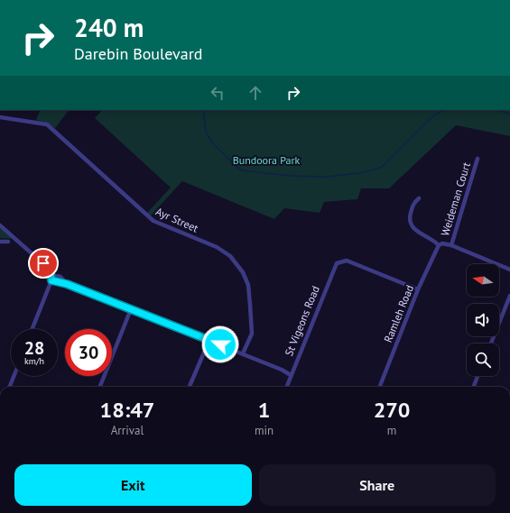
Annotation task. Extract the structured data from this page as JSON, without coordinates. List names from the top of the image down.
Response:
{
  "streets": {
    "street": [
      "Weideman Court",
      "Ayr Street",
      "Ramleh Road",
      "St Vigeons Road"
    ]
  },
  "crossings": [
    ["Ramleh Road", "St Vigeons Road"]
  ],
  "parks": ["Bundoora Park"],
  "north": "left",
  "page": {
    "turn": ["240 m", "Darebin Boulevard"],
    "speed": "28 km/h",
    "limit": "30",
    "eta": [
      "18:47",
      "Arrival",
      "1",
      "min",
      "270",
      "m"
    ],
    "buttons": ["Exit", "Share"]
  }
}
